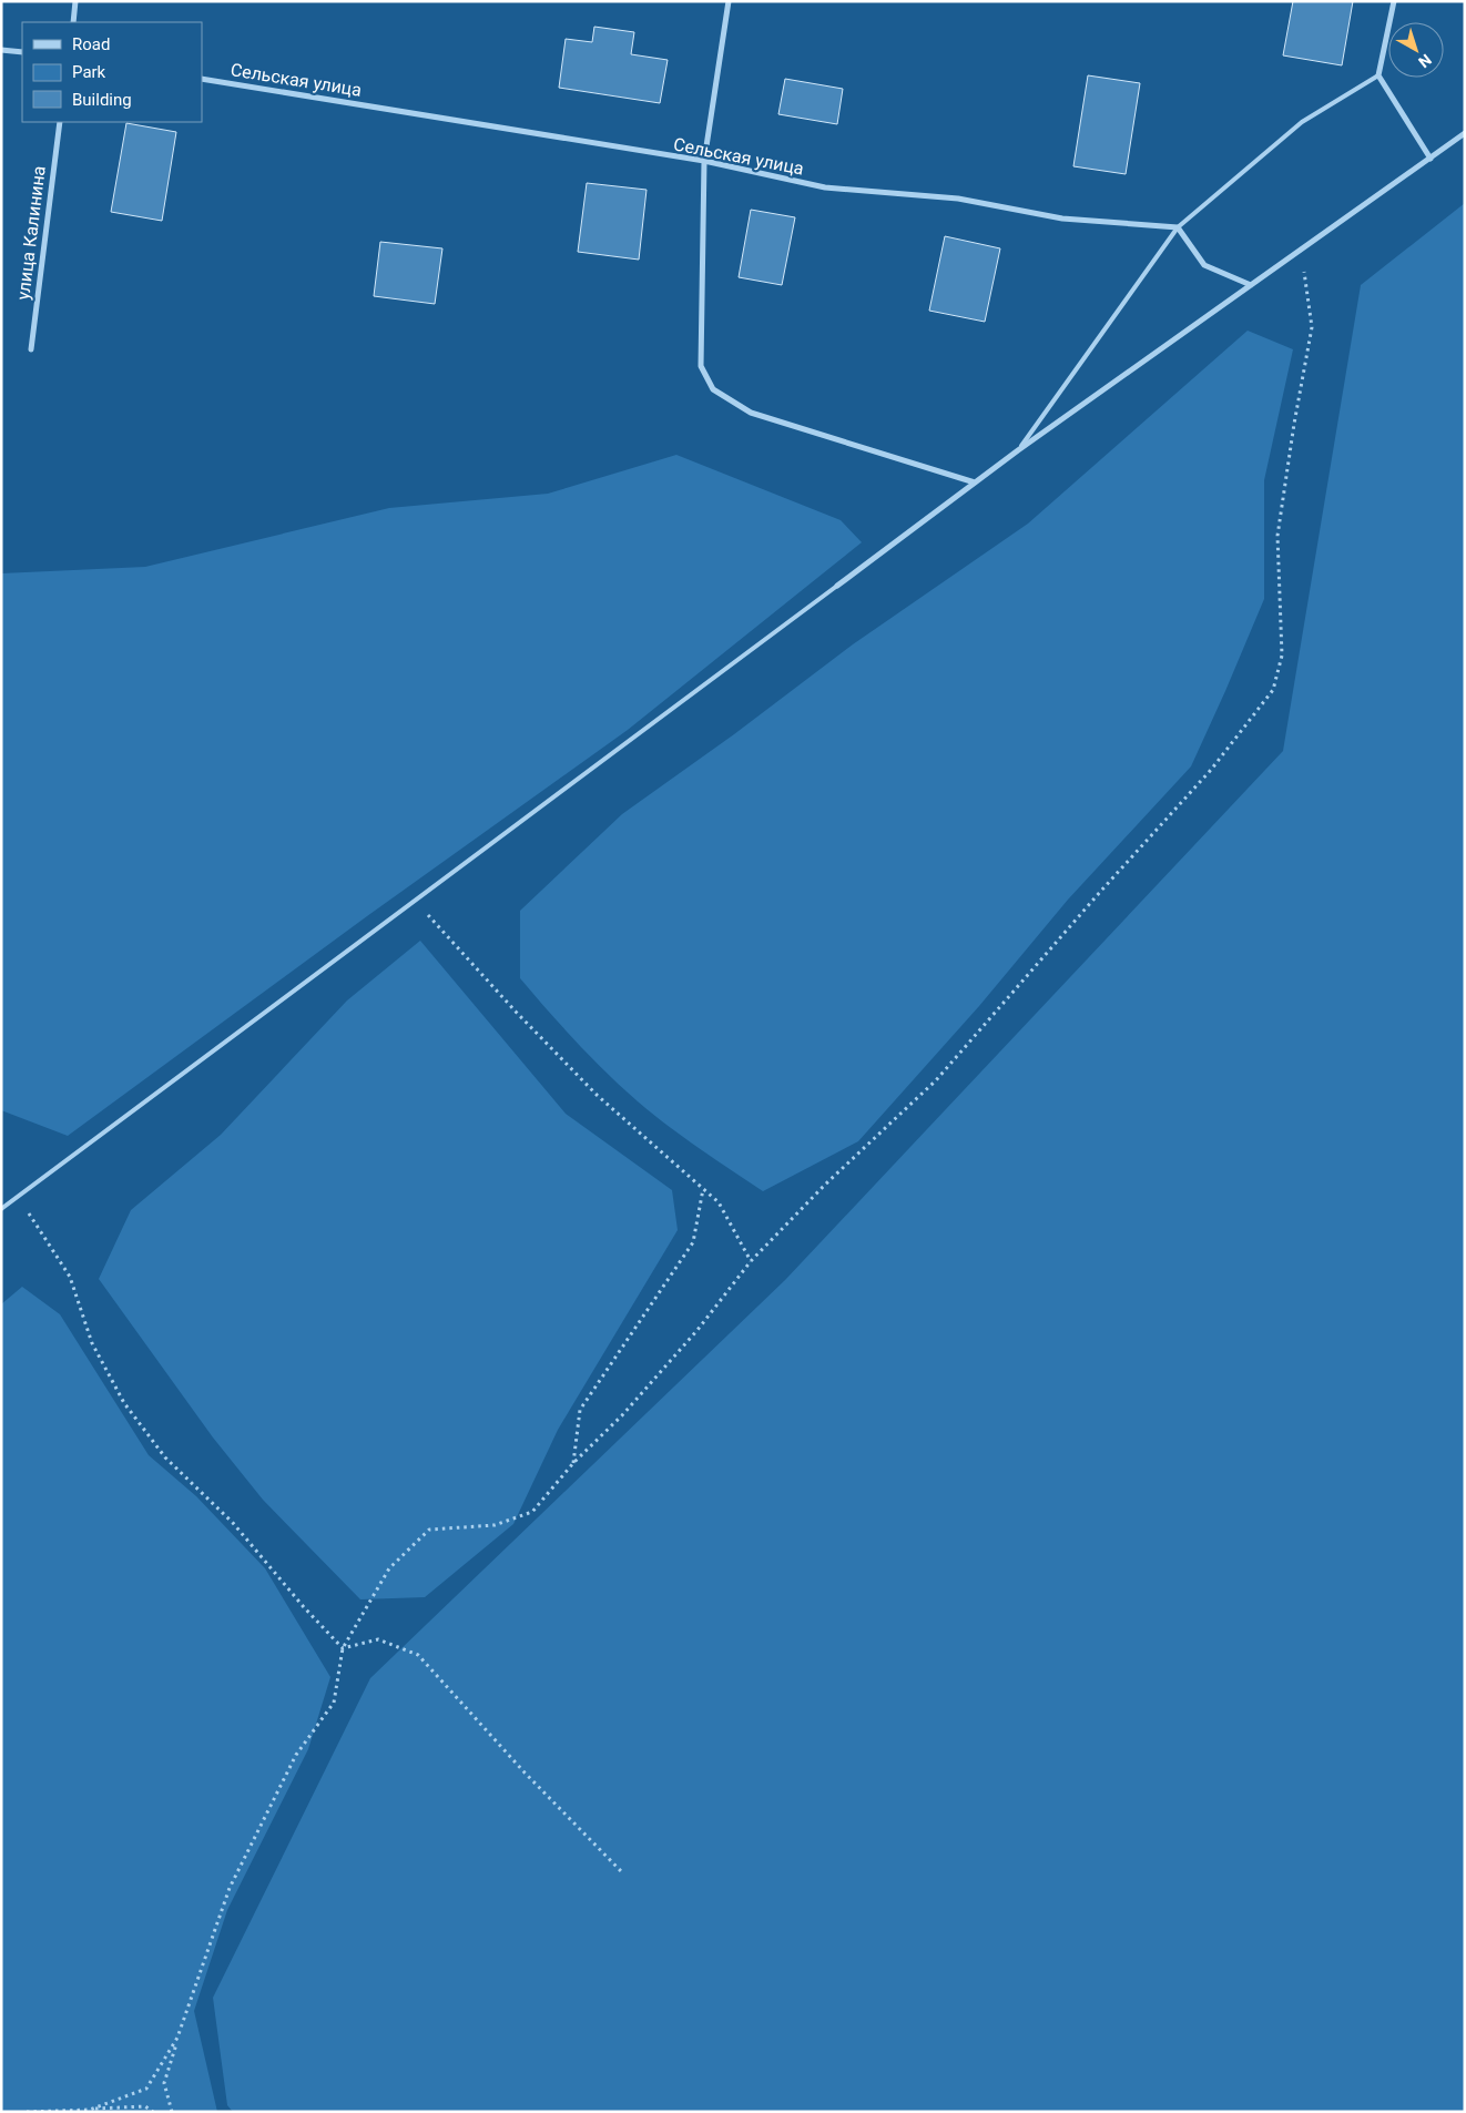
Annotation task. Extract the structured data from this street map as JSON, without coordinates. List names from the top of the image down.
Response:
{
  "streets": {
    "street": ["Сельская улица", "улица Калинина"]
  },
  "legend": ["Road", "Park", "Building"],
  "north": "bottom right"
}
